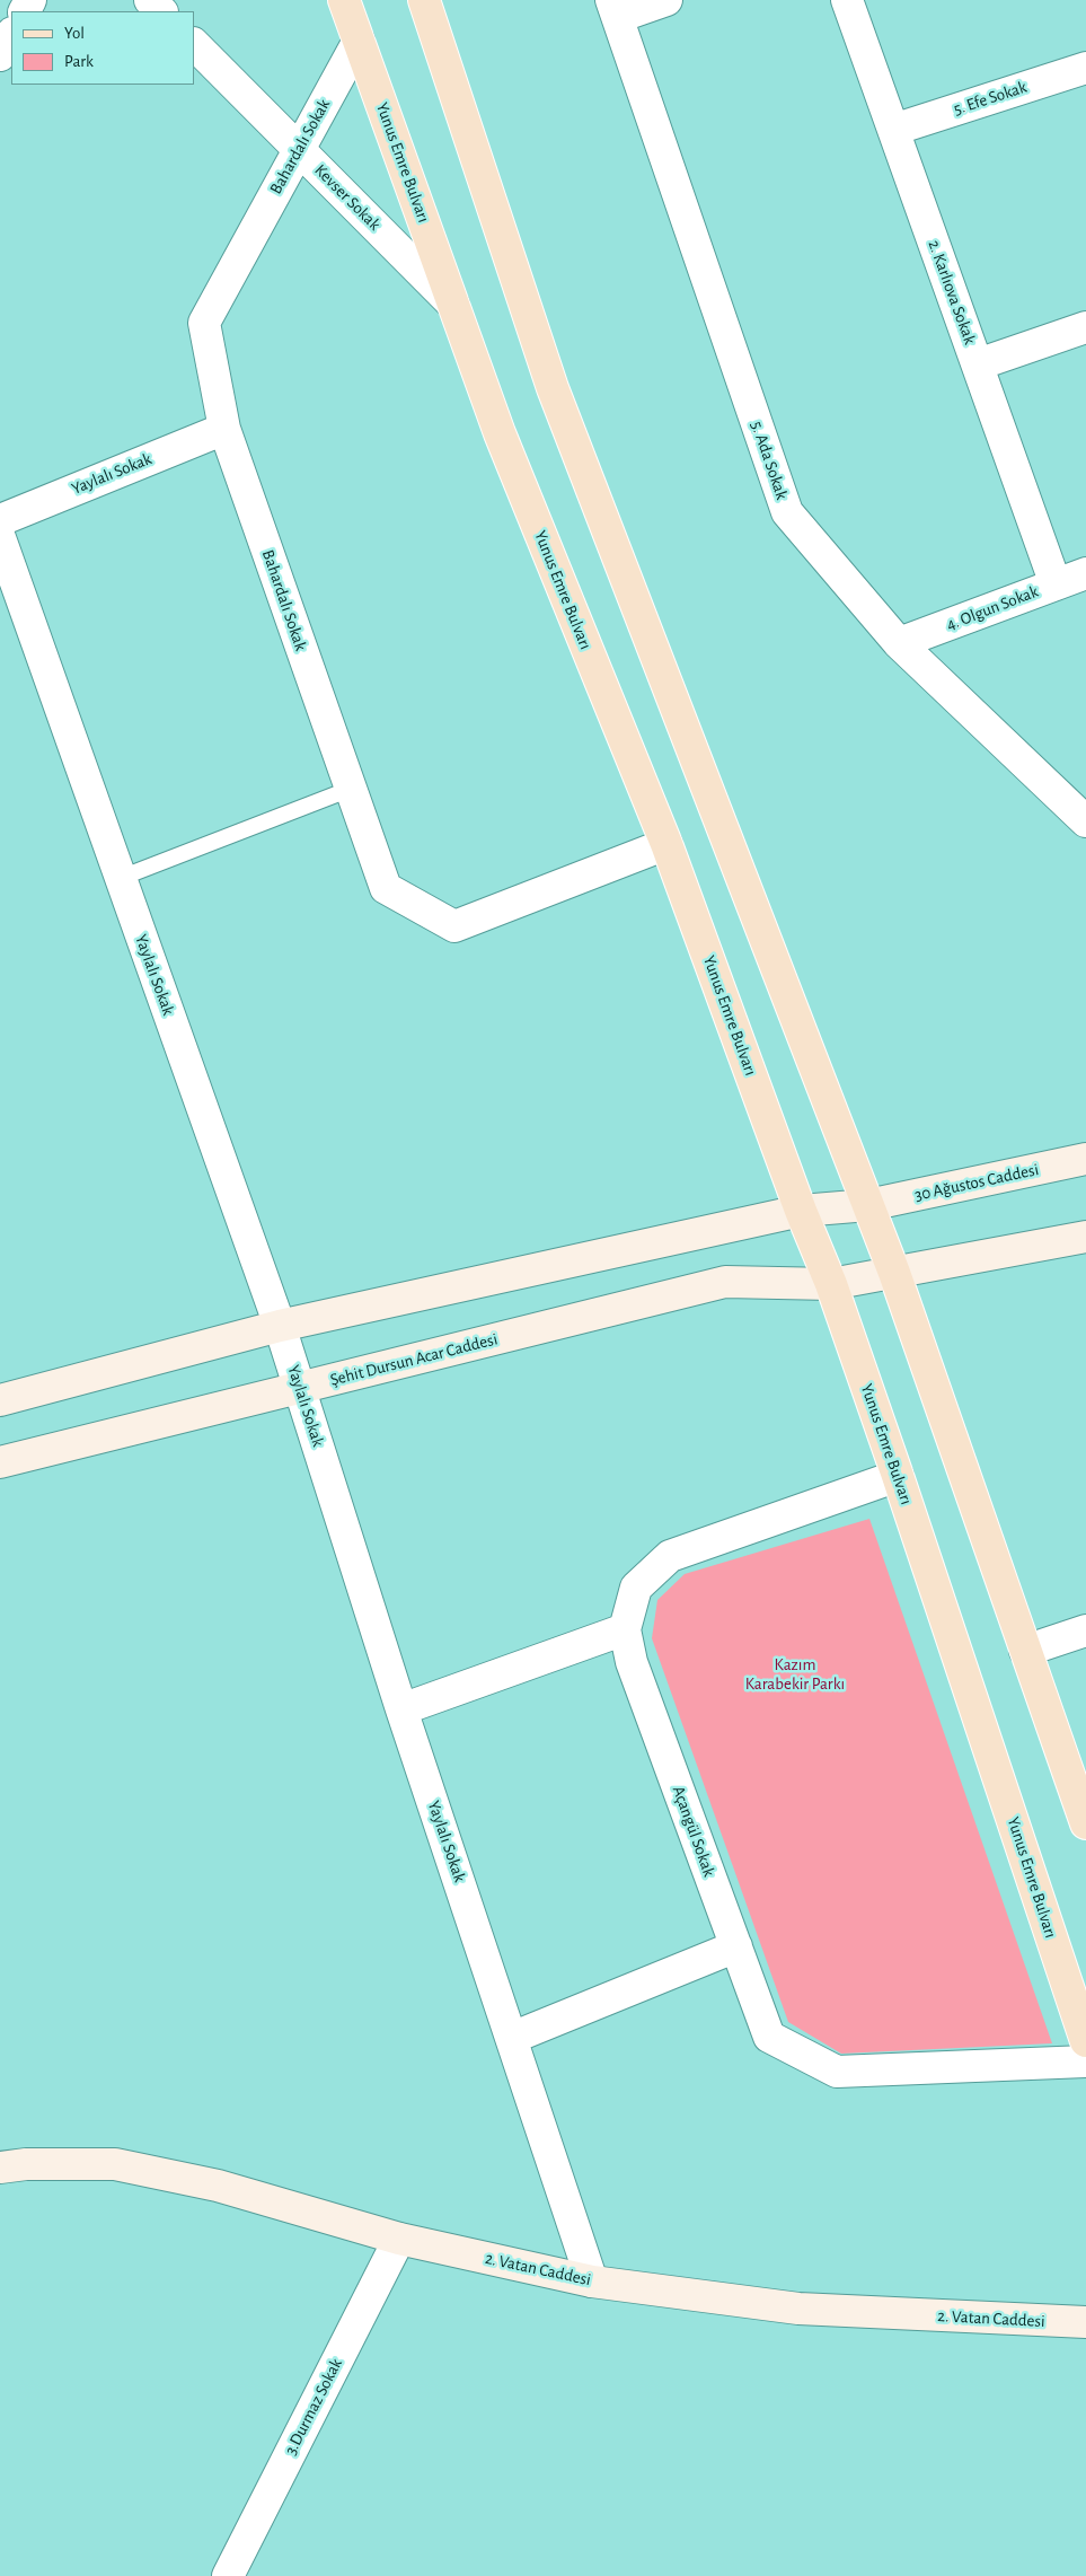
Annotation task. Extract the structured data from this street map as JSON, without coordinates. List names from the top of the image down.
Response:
{
  "streets": {
    "main road": [
      "Yunus Emre Bulvarı",
      "30 Ağustos Caddesi",
      "Şehit Dursun Acar Caddesi",
      "2. Vatan Caddesi"
    ],
    "street": [
      "5. Efe Sokak",
      "Bahardalı Sokak",
      "Kevser Sokak",
      "2. Karlıova Sokak",
      "5. Ada Sokak",
      "Yaylalı Sokak",
      "4. Olgun Sokak",
      "Açangül Sokak",
      "3.Durmaz Sokak"
    ]
  },
  "crossings": [
    ["5. Efe Sokak", "2. Karlıova Sokak"],
    ["Bahardalı Sokak", "Yunus Emre Bulvarı"],
    ["Bahardalı Sokak", "Kevser Sokak"],
    ["Bahardalı Sokak", "Yaylalı Sokak"],
    ["Yunus Emre Bulvarı", "Kevser Sokak"],
    ["Yunus Emre Bulvarı", "30 Ağustos Caddesi"],
    ["Yunus Emre Bulvarı", "Şehit Dursun Acar Caddesi"],
    ["Yunus Emre Bulvarı", "Açangül Sokak"],
    ["2. Karlıova Sokak", "4. Olgun Sokak"],
    ["5. Ada Sokak", "4. Olgun Sokak"],
    ["Yaylalı Sokak", "Şehit Dursun Acar Caddesi"],
    ["Yaylalı Sokak", "2. Vatan Caddesi"],
    ["2. Vatan Caddesi", "3.Durmaz Sokak"]
  ],
  "parks": ["Kazım Karabekir Parkı"],
  "legend": ["Yol", "Park"]
}
